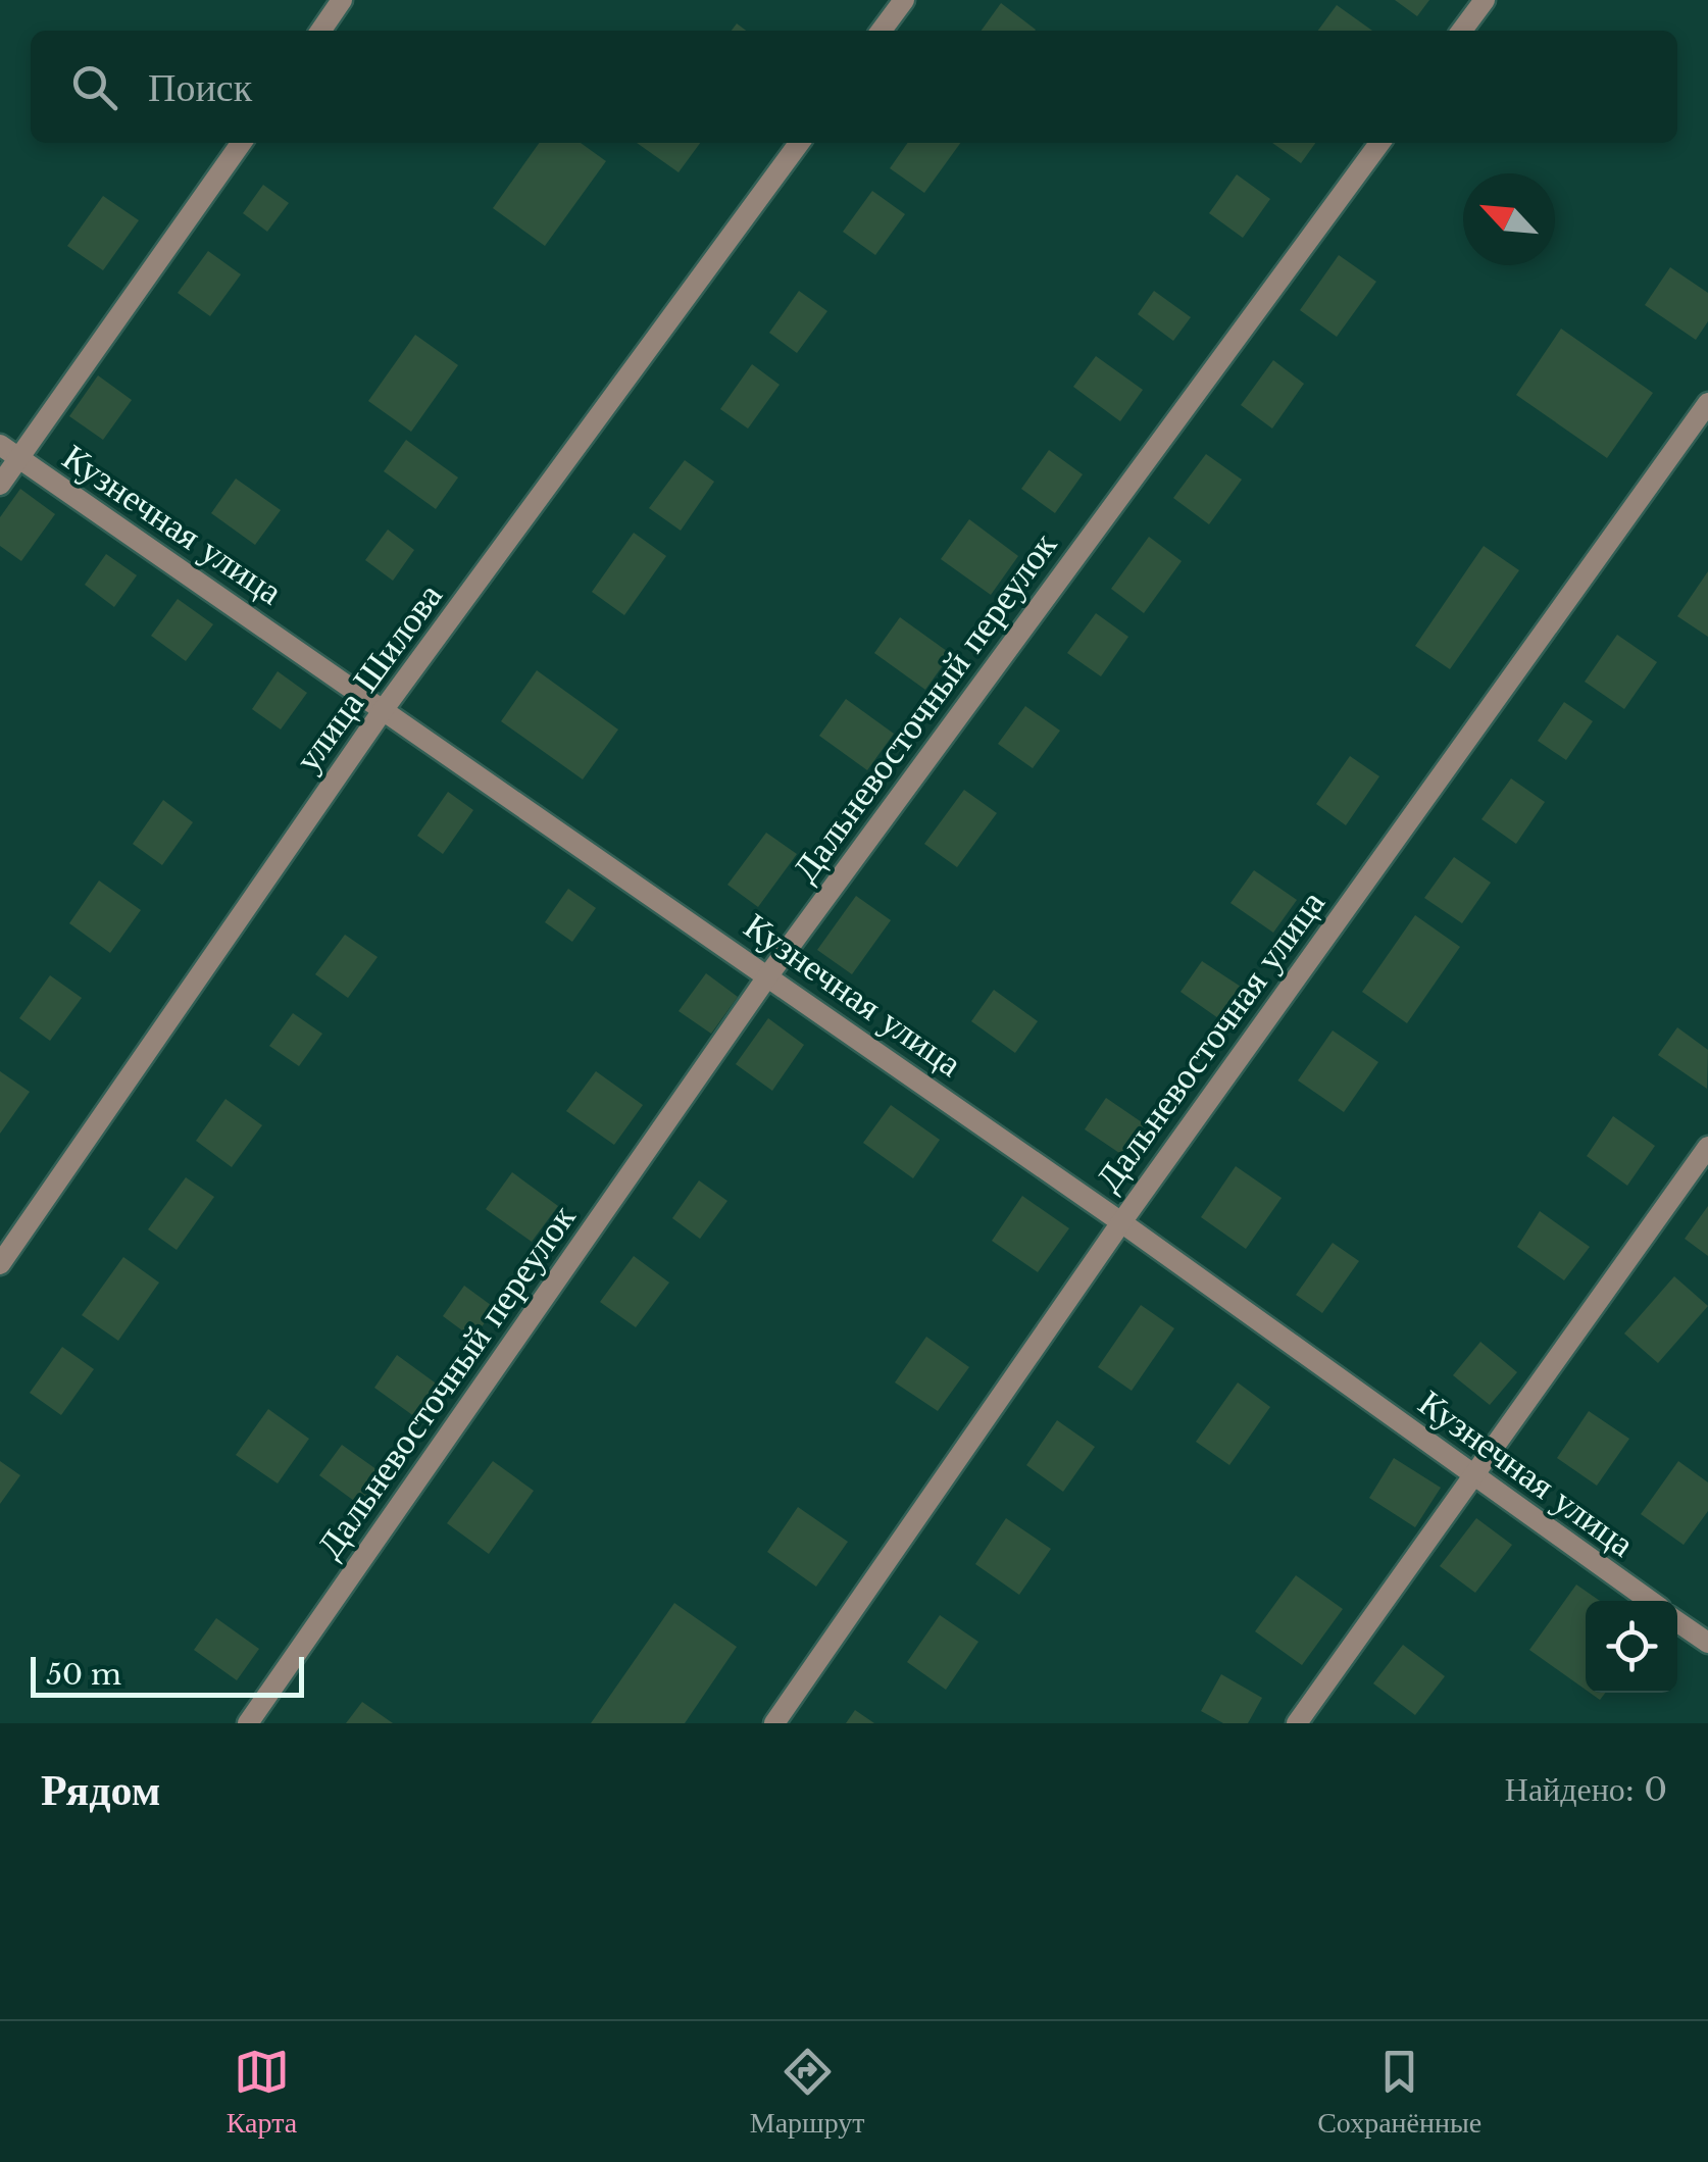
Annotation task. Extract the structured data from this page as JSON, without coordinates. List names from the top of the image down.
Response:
{
  "streets": {
    "street": [
      "Кузнечная улица",
      "улица Шилова",
      "Дальневосточный переулок",
      "Дальневосточная улица"
    ]
  },
  "crossings": [
    ["Кузнечная улица", "улица Шилова"],
    ["Кузнечная улица", "Дальневосточный переулок"],
    ["Кузнечная улица", "Дальневосточная улица"]
  ],
  "scale_bar": "50 m",
  "north": "top left",
  "page": {
    "search": "Поиск",
    "scale": "50 m",
    "heading": ["Рядом", "Найдено: 0"],
    "nav": ["Карта", "Маршрут", "Сохранённые"]
  }
}
